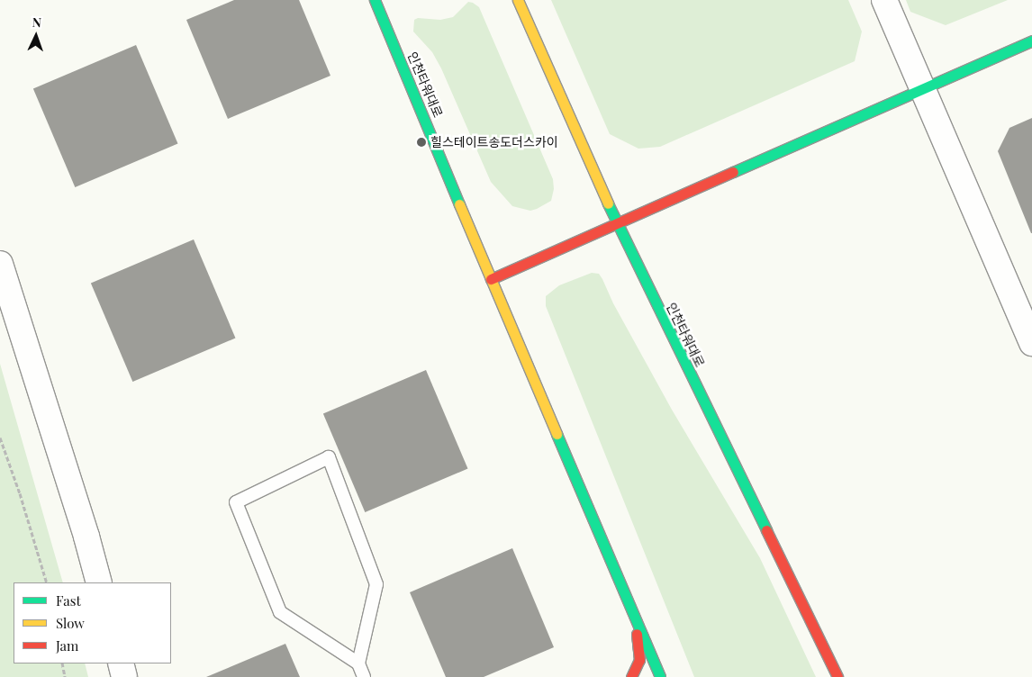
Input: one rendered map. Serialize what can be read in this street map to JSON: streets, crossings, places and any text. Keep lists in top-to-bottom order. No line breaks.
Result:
{"streets":{"main road":["인천타워대로"]},"places":["힐스테이트송도더스카이"],"legend":["Fast","Slow","Jam"],"north":"top"}
